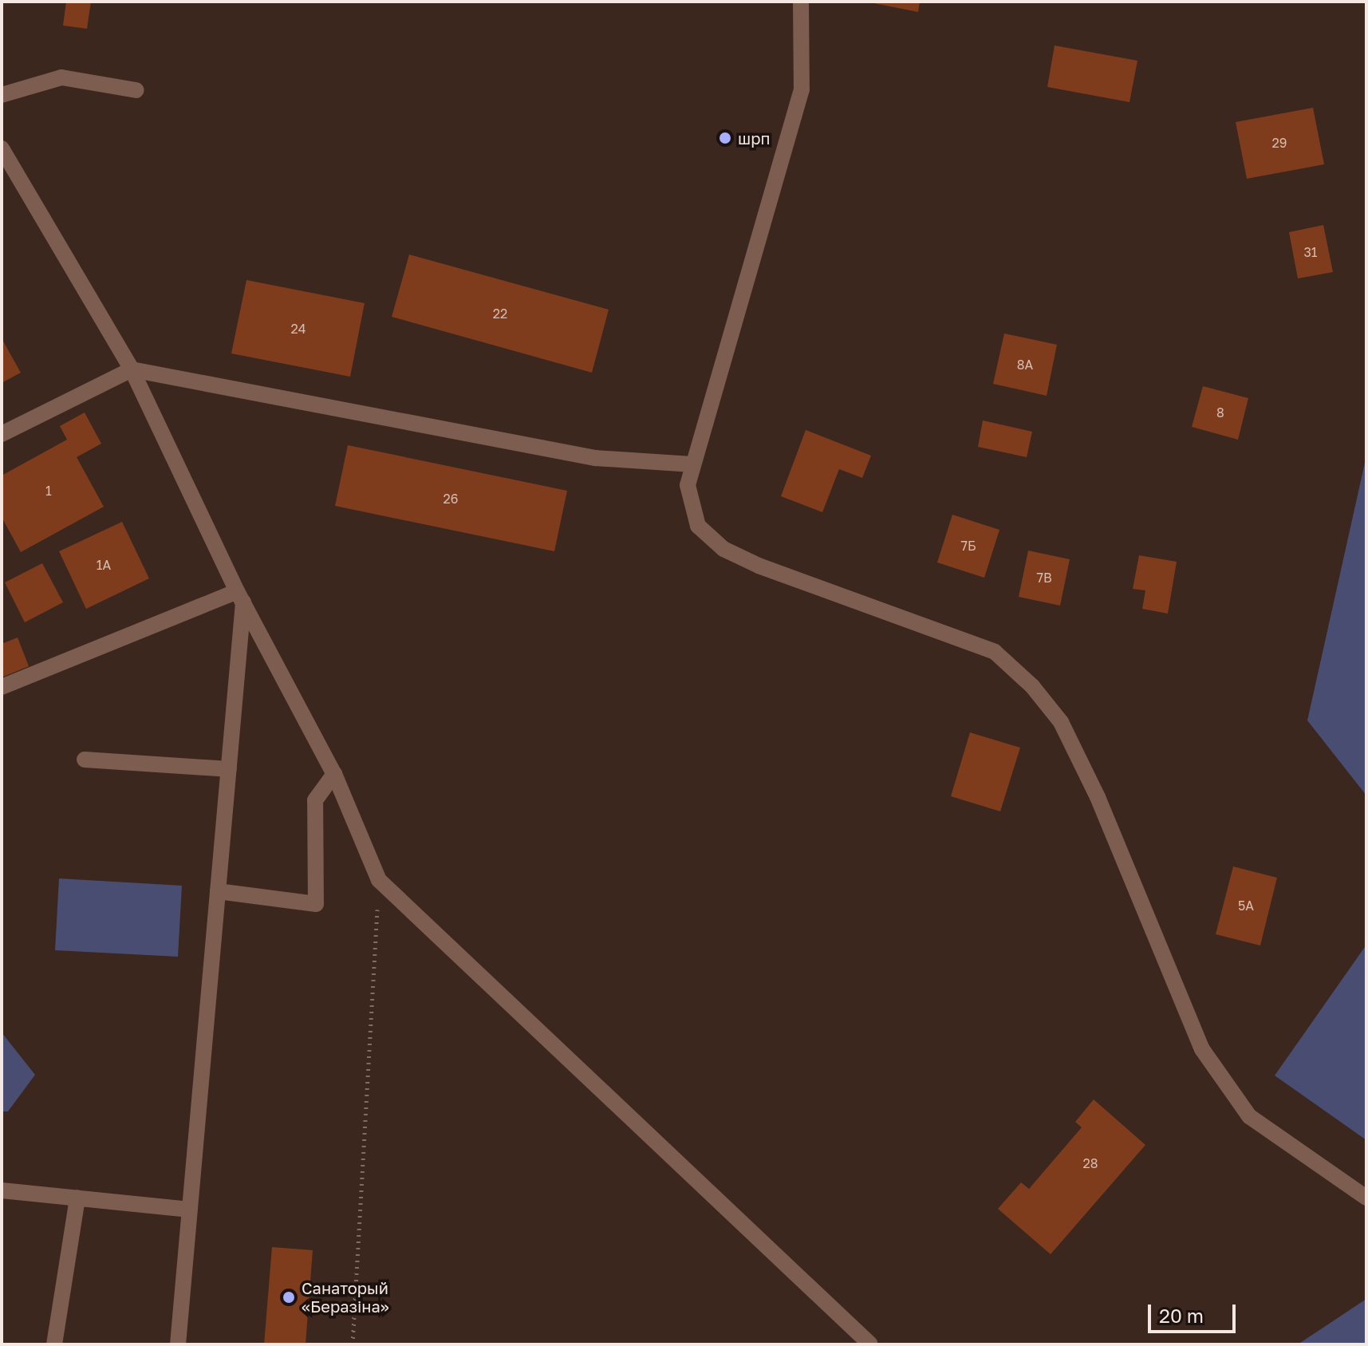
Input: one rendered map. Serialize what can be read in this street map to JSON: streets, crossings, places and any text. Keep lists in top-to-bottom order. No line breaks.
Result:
{"places":["шрп","Санаторый «Беразіна»"],"house_numbers":["29","31","22","24","8А","8","1","26","7Б","1А","7В","5А","28"],"scale_bar":"20 m"}
